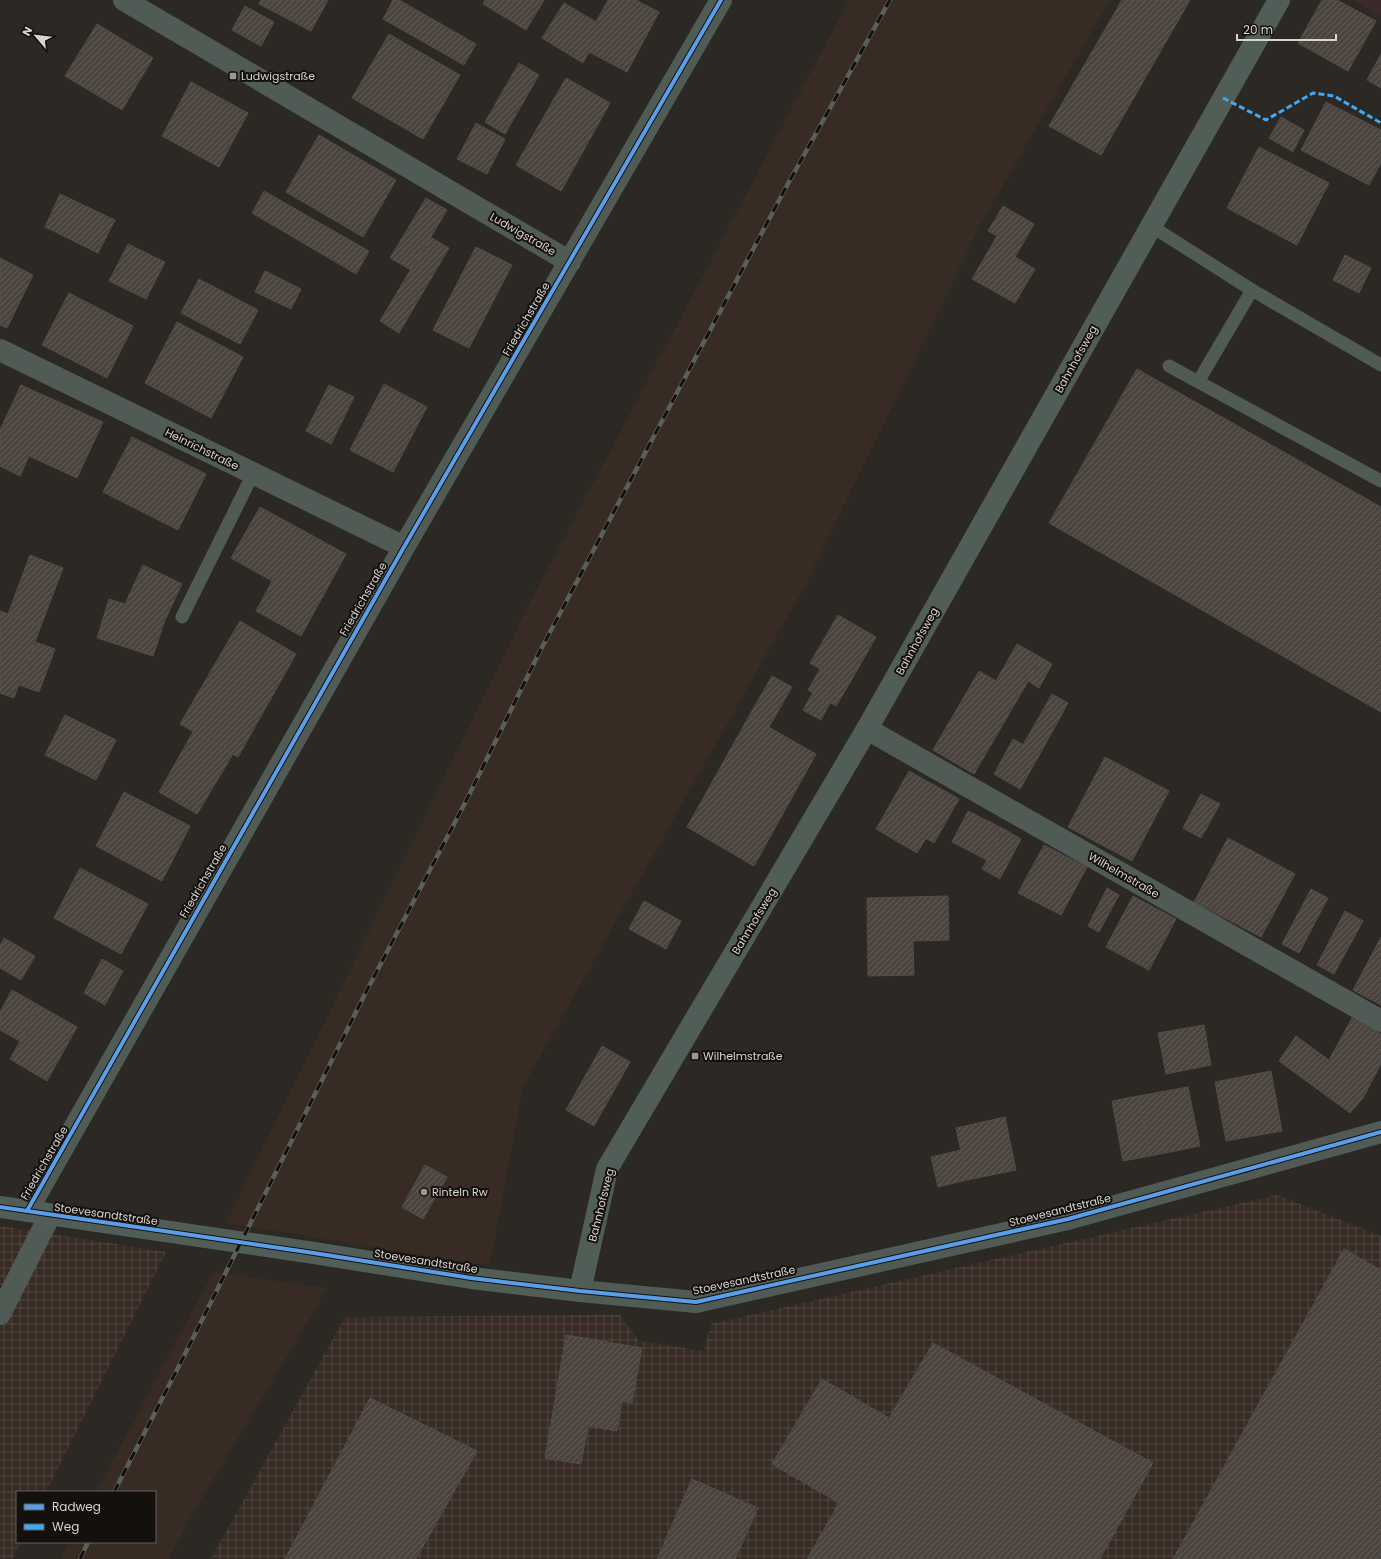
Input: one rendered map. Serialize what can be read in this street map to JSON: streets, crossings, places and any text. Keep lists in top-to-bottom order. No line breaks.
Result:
{"streets":{"street":["Ludwigstraße","Friedrichstraße","Bahnhofsweg","Heinrichstraße","Wilhelmstraße","Stoevesandtstraße"]},"crossings":[["Ludwigstraße","Friedrichstraße"],["Friedrichstraße","Heinrichstraße"],["Friedrichstraße","Stoevesandtstraße"],["Bahnhofsweg","Wilhelmstraße"],["Bahnhofsweg","Stoevesandtstraße"]],"places":{"transit":["Ludwigstraße","Wilhelmstraße"],"other":["Rinteln Rw"]},"legend":["Radweg","Weg"],"scale_bar":"20 m","north":"top left"}
